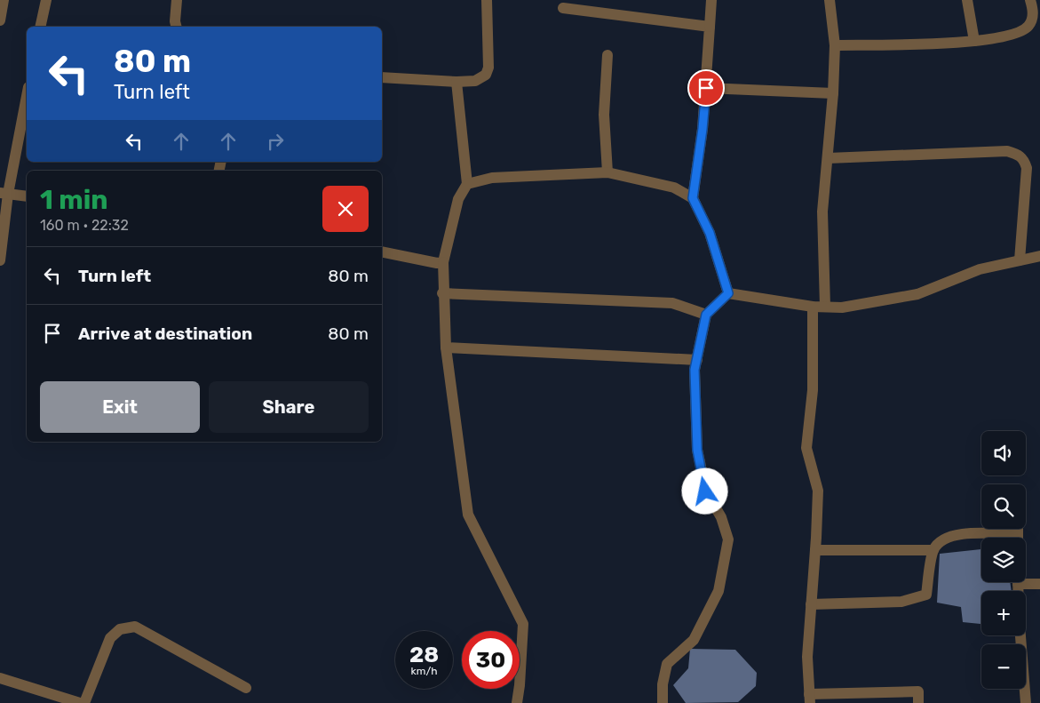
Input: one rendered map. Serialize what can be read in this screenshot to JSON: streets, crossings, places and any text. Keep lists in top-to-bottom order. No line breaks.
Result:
{"page":{"turn":["80 m","Turn left"],"heading":["1 min","160 m · 22:32"],"list":[{"name":"Turn left","value":"80 m"},{"name":"Arrive at destination","value":"80 m"}],"buttons":["Exit","Share"],"map_buttons":["+","−"],"speed":"28 km/h","limit":"30"}}
